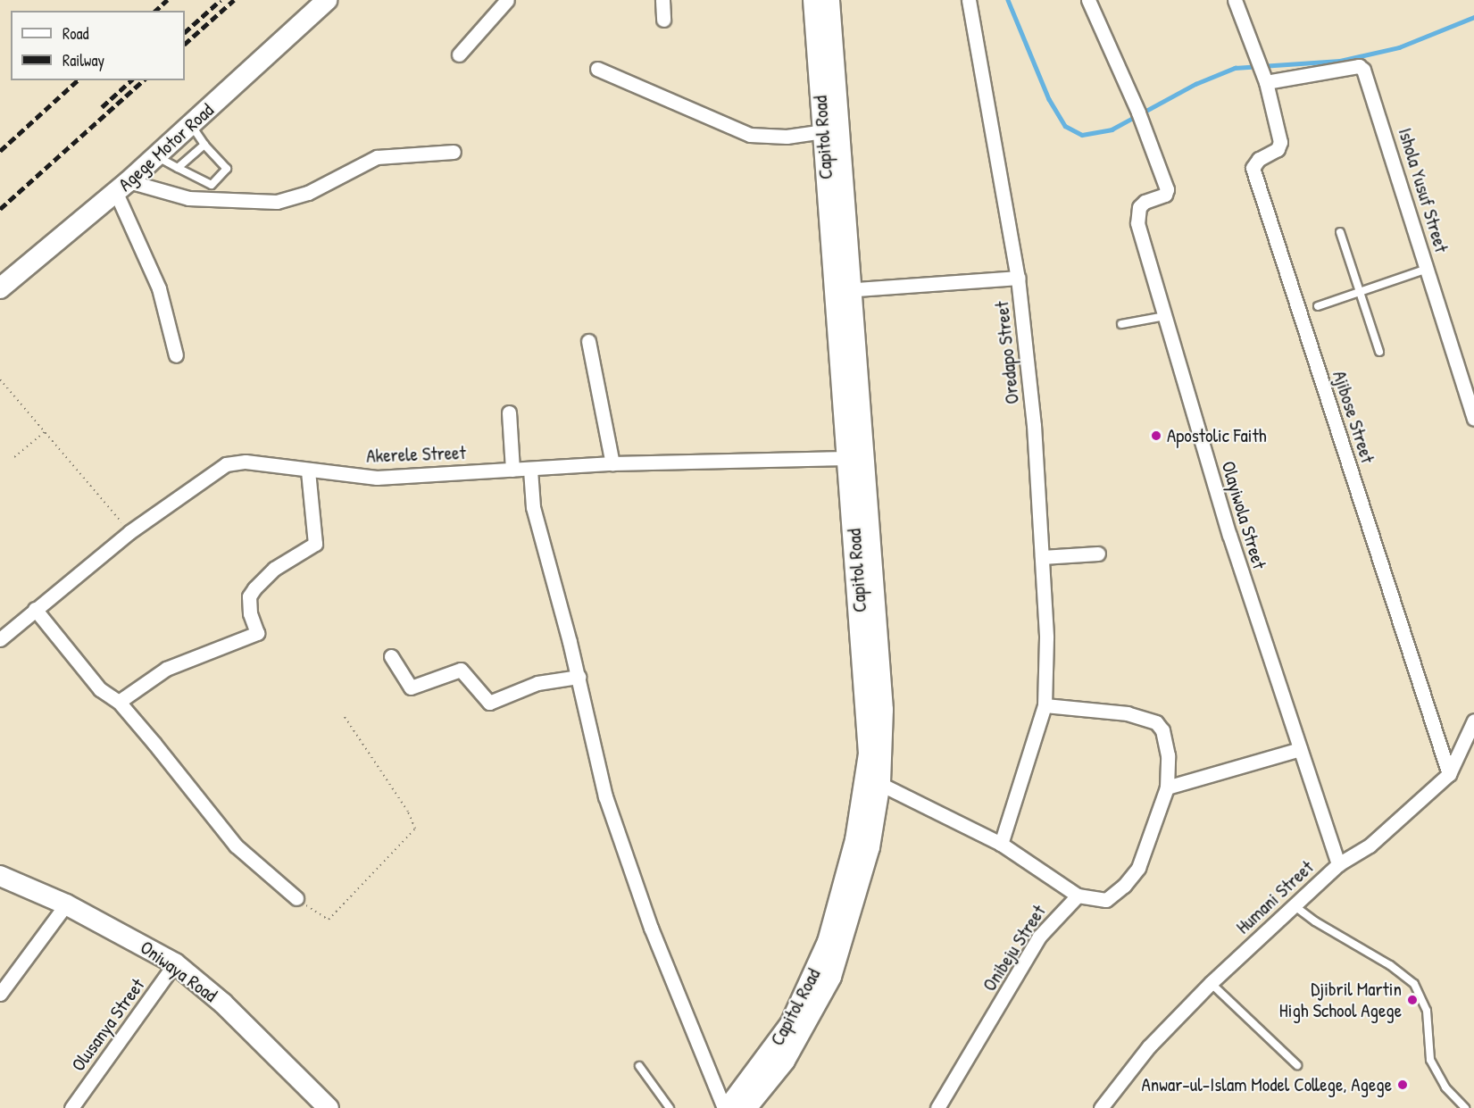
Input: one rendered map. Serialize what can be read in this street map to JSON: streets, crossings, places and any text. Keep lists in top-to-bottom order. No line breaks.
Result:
{"streets":{"main road":["Capitol Road","Agege Motor Road","Oniwaya Road"],"street":["Ishola Yusuf Street","Oredapo Street","Ajibose Street","Akerele Street","Olayiwola Street","Humani Street","Onibeju Street","Olusanya Street"]},"crossings":[["Capitol Road","Akerele Street"],["Ishola Yusuf Street","Ajibose Street"],["Oredapo Street","Onibeju Street"],["Ajibose Street","Humani Street"],["Olayiwola Street","Humani Street"],["Oniwaya Road","Olusanya Street"]],"places":["Apostolic Faith","Djibril Martin High School Agege","Anwar-ul-Islam Model College, Agege"],"legend":["Road","Railway"]}
